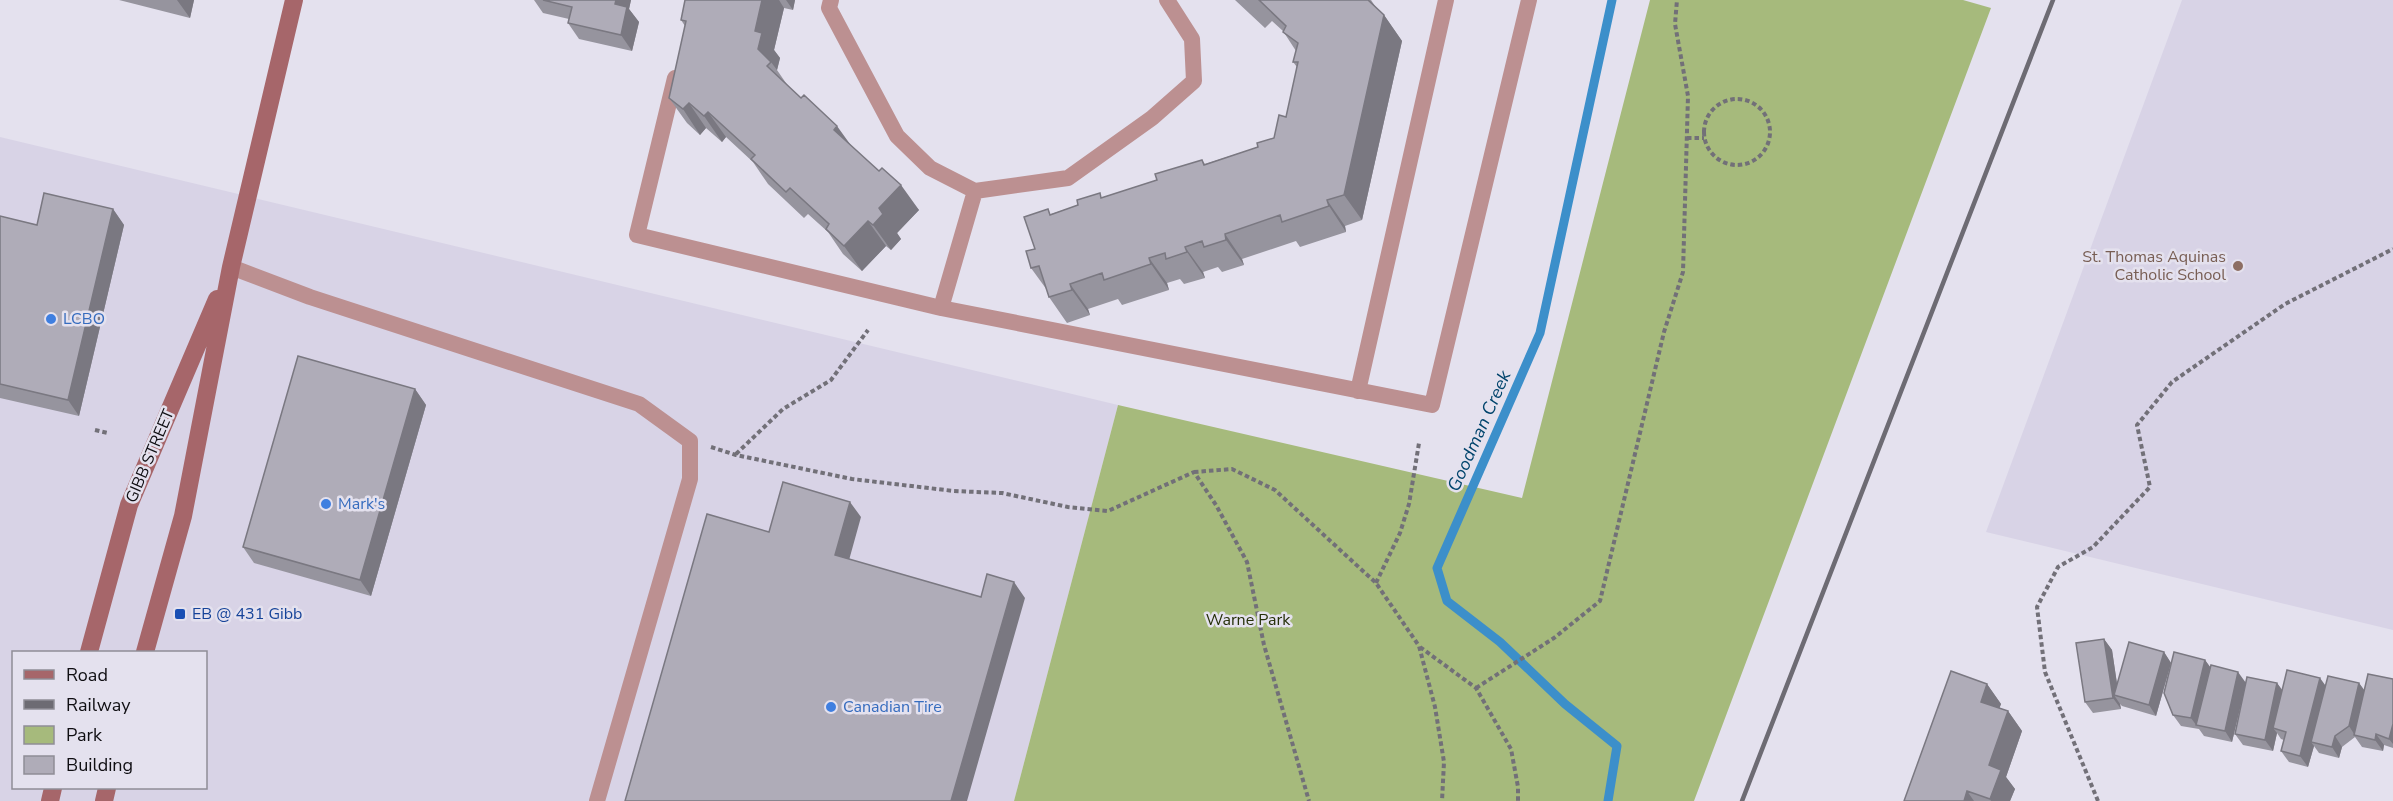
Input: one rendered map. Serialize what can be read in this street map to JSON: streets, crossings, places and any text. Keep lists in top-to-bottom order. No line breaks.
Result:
{"streets":{"main road":["GIBB STREET"]},"water":["Goodman Creek"],"parks":["Warne Park"],"places":{"other":["St. Thomas Aquinas Catholic School","LCBO","Mark's","Canadian Tire"],"transit":["EB @ 431 Gibb"]},"legend":["Road","Railway","Park","Building"]}
